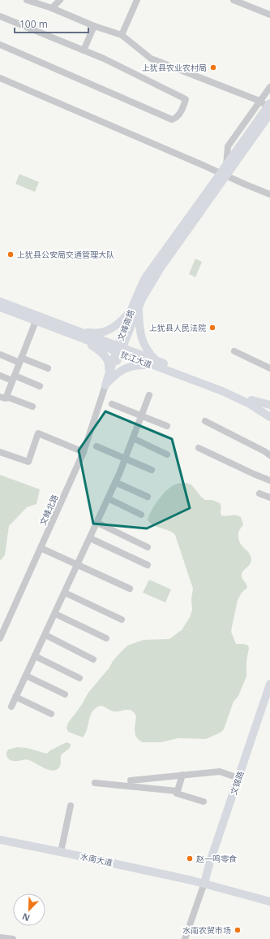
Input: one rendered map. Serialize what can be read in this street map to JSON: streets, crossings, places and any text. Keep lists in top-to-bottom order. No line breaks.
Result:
{"streets":{"main road":["文峰南路","犹江大道","文锦路","水南大道"],"street":["文峰北路"]},"crossings":[["文峰南路","犹江大道"],["文峰南路","文峰北路"],["文锦路","水南大道"]],"places":["上犹县农业农村局","上犹县公安局交通管理大队","上犹县人民法院","赵一鸣零食","水南农贸市场"],"scale_bar":"100 m","north":"bottom left"}
